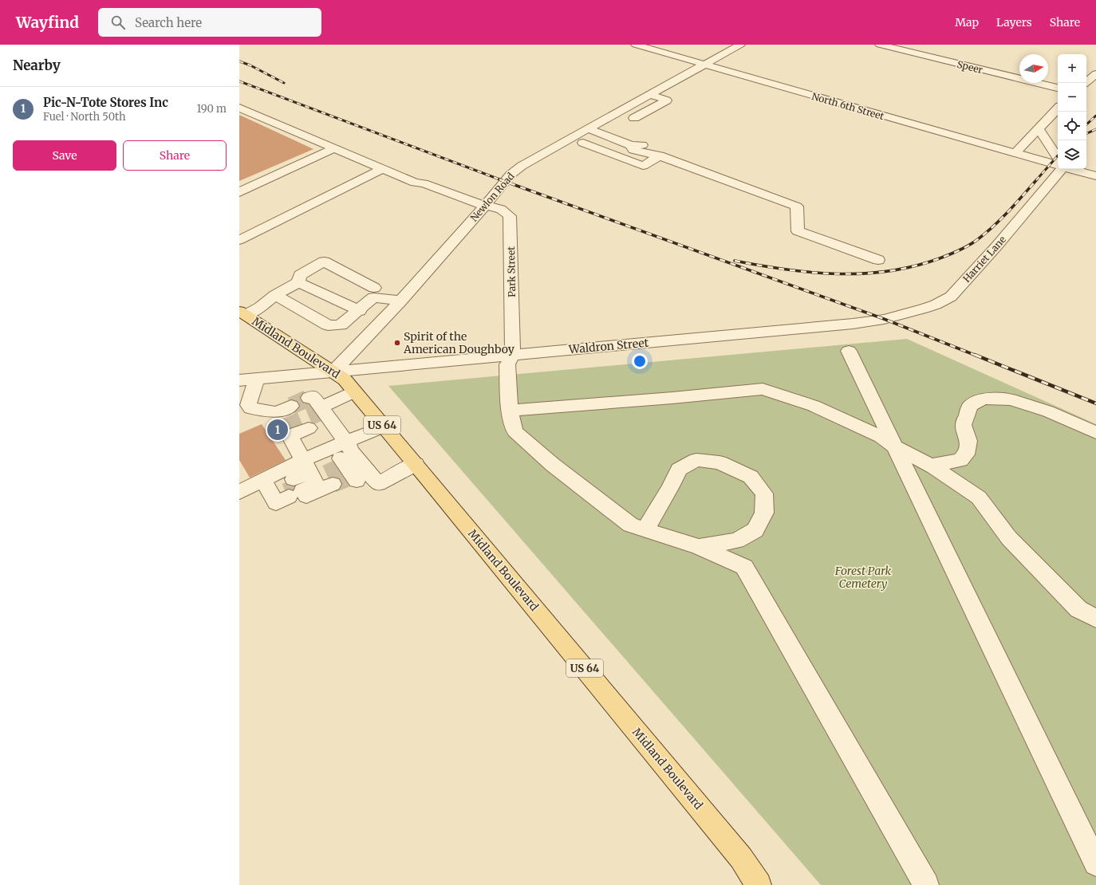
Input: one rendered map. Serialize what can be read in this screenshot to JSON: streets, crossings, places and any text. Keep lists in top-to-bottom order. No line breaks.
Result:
{"streets":{"main road":["Midland Boulevard","US 64"],"street":["Speer","North 6th Street","Newlon Road","Harriet Lane","Park Street","Waldron Street"]},"crossings":[["North 6th Street","Newlon Road"],["Newlon Road","Park Street"],["Newlon Road","Waldron Street"],["Newlon Road","Midland Boulevard"],["Harriet Lane","Waldron Street"],["Park Street","Waldron Street"],["Waldron Street","Midland Boulevard"]],"parks":["Forest Park Cemetery"],"places":["Spirit of the American Doughboy"],"north":"right","page":{"header":"Wayfind","search":"Search here","nav":["Map","Layers","Share"],"heading":"Nearby","map_buttons":["+","−"],"list":[{"mark":"1","name":"Pic-N-Tote Stores Inc","note":"Fuel · North 50th","value":"190 m"}],"buttons":["Save","Share"],"pins":"1"}}
